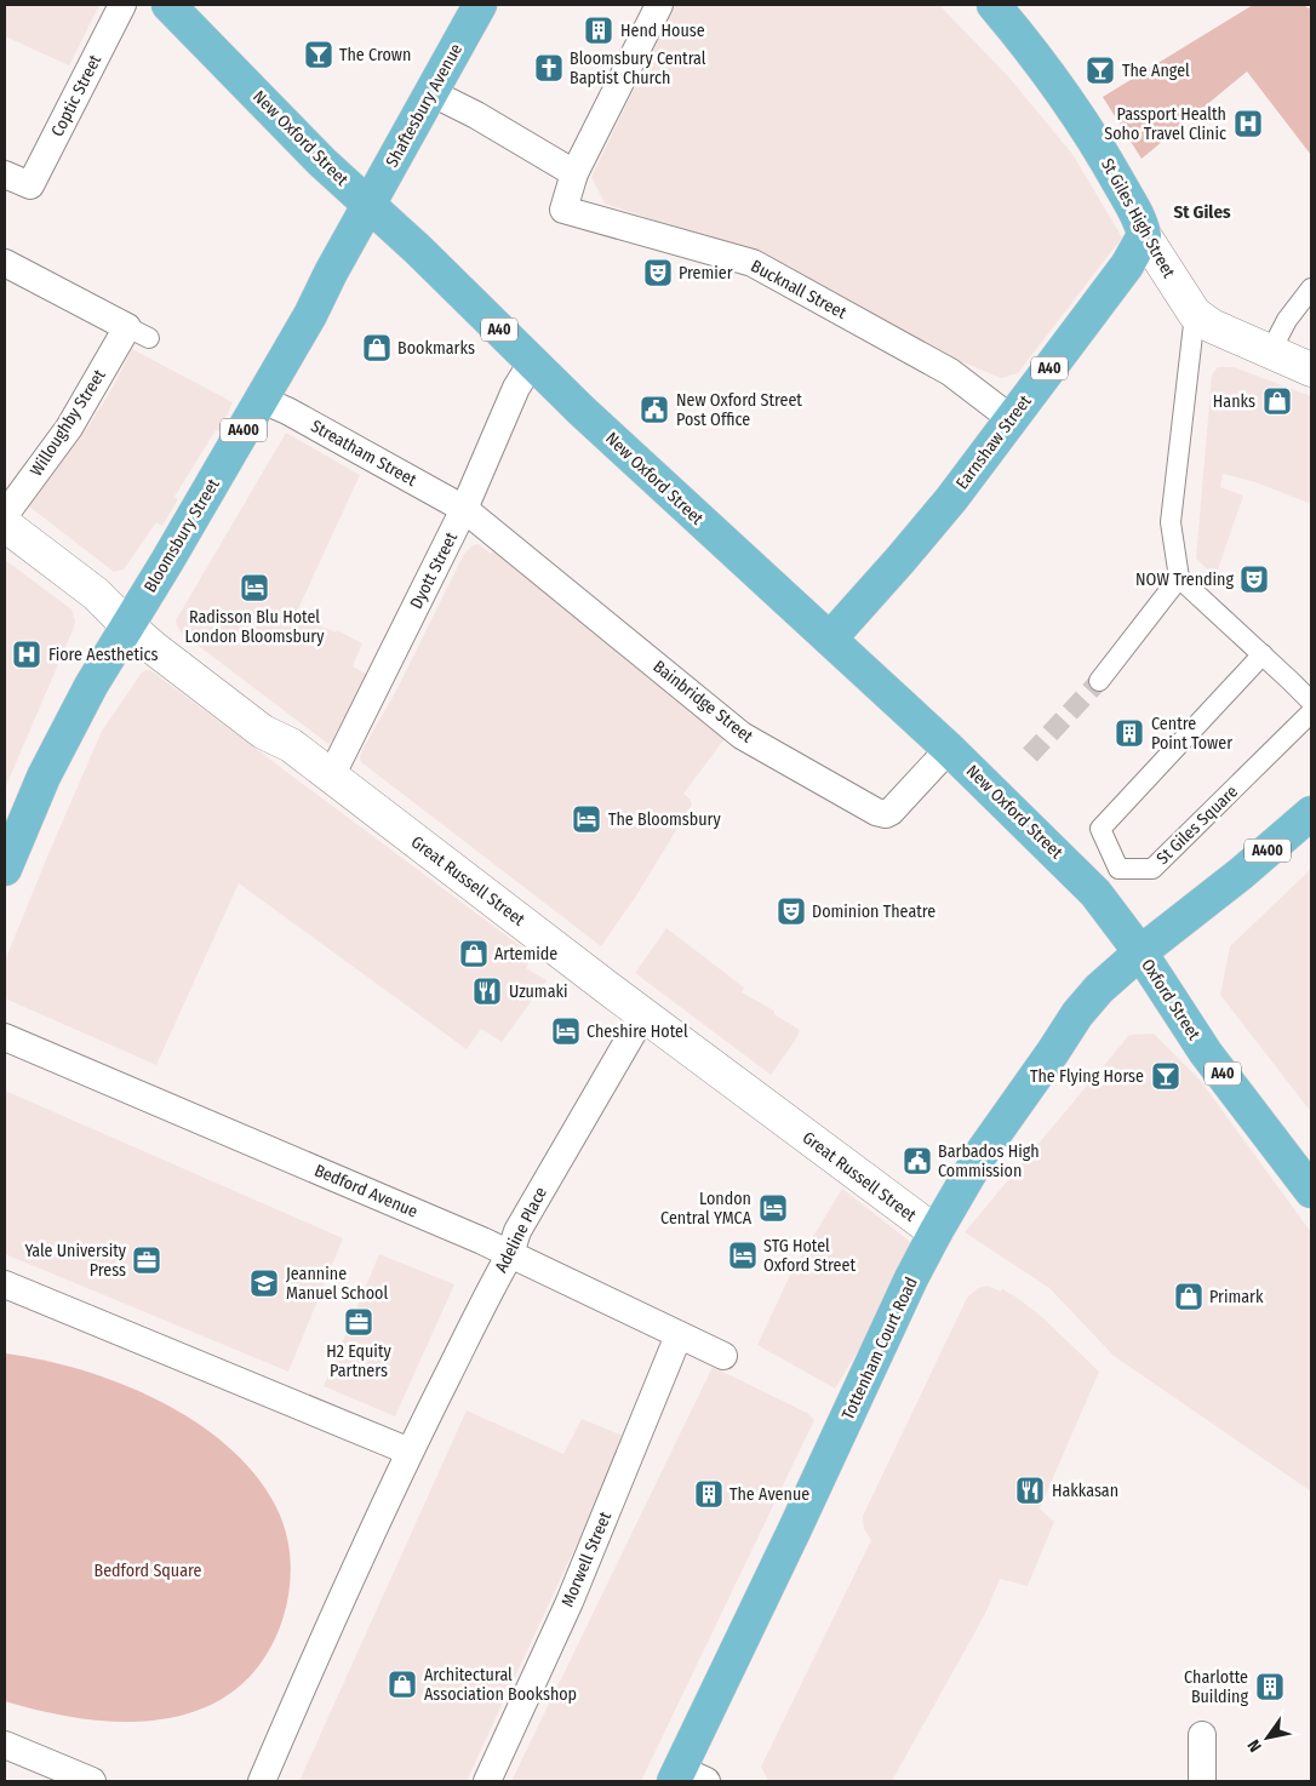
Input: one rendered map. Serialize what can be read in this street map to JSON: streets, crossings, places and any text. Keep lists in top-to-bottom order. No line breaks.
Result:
{"streets":{"main road":["Shaftesbury Avenue","New Oxford Street","St Giles High Street","A40","A400","Earnshaw Street","Bloomsbury Street","Oxford Street","Tottenham Court Road"],"street":["Coptic Street","Bucknall Street","Willoughby Street","Streatham Street","Dyott Street","Bainbridge Street","St Giles Square","Great Russell Street","Bedford Avenue","Adeline Place","Morwell Street"]},"crossings":[["Shaftesbury Avenue","New Oxford Street"],["Shaftesbury Avenue","Bloomsbury Street"],["New Oxford Street","A400"],["New Oxford Street","Earnshaw Street"],["New Oxford Street","Bloomsbury Street"],["New Oxford Street","Dyott Street"],["New Oxford Street","Bainbridge Street"],["New Oxford Street","Oxford Street"],["New Oxford Street","Tottenham Court Road"],["St Giles High Street","Earnshaw Street"],["Bucknall Street","Earnshaw Street"],["A400","Oxford Street"],["A400","Tottenham Court Road"],["Streatham Street","Bloomsbury Street"],["Streatham Street","Dyott Street"],["Streatham Street","Bainbridge Street"],["Bloomsbury Street","Great Russell Street"],["Dyott Street","Bainbridge Street"],["Dyott Street","Great Russell Street"],["Great Russell Street","Adeline Place"],["Great Russell Street","Tottenham Court Road"],["Oxford Street","Tottenham Court Road"],["Bedford Avenue","Adeline Place"],["Bedford Avenue","Morwell Street"]],"districts":["St Giles"],"parks":["Bedford Square"],"places":{"building":["Hend House","Centre Point Tower","The Avenue","Charlotte Building"],"bar":["The Crown","The Angel","The Flying Horse"],"church":["Bloomsbury Central Baptist Church"],"hospital":["Passport Health Soho Travel Clinic","Fiore Aesthetics"],"theatre":["Premier","NOW Trending","Dominion Theatre"],"shop":["Bookmarks","Hanks","Artemide","Primark","Architectural Association Bookshop"],"public building":["New Oxford Street Post Office","Barbados High Commission"],"hotel":["Radisson Blu Hotel London Bloomsbury","The Bloomsbury","Cheshire Hotel","London Central YMCA","STG Hotel Oxford Street"],"restaurant":["Uzumaki","Hakkasan"],"office":["Yale University Press","H2 Equity Partners"],"school or university":["Jeannine Manuel School"]},"north":"bottom left"}
